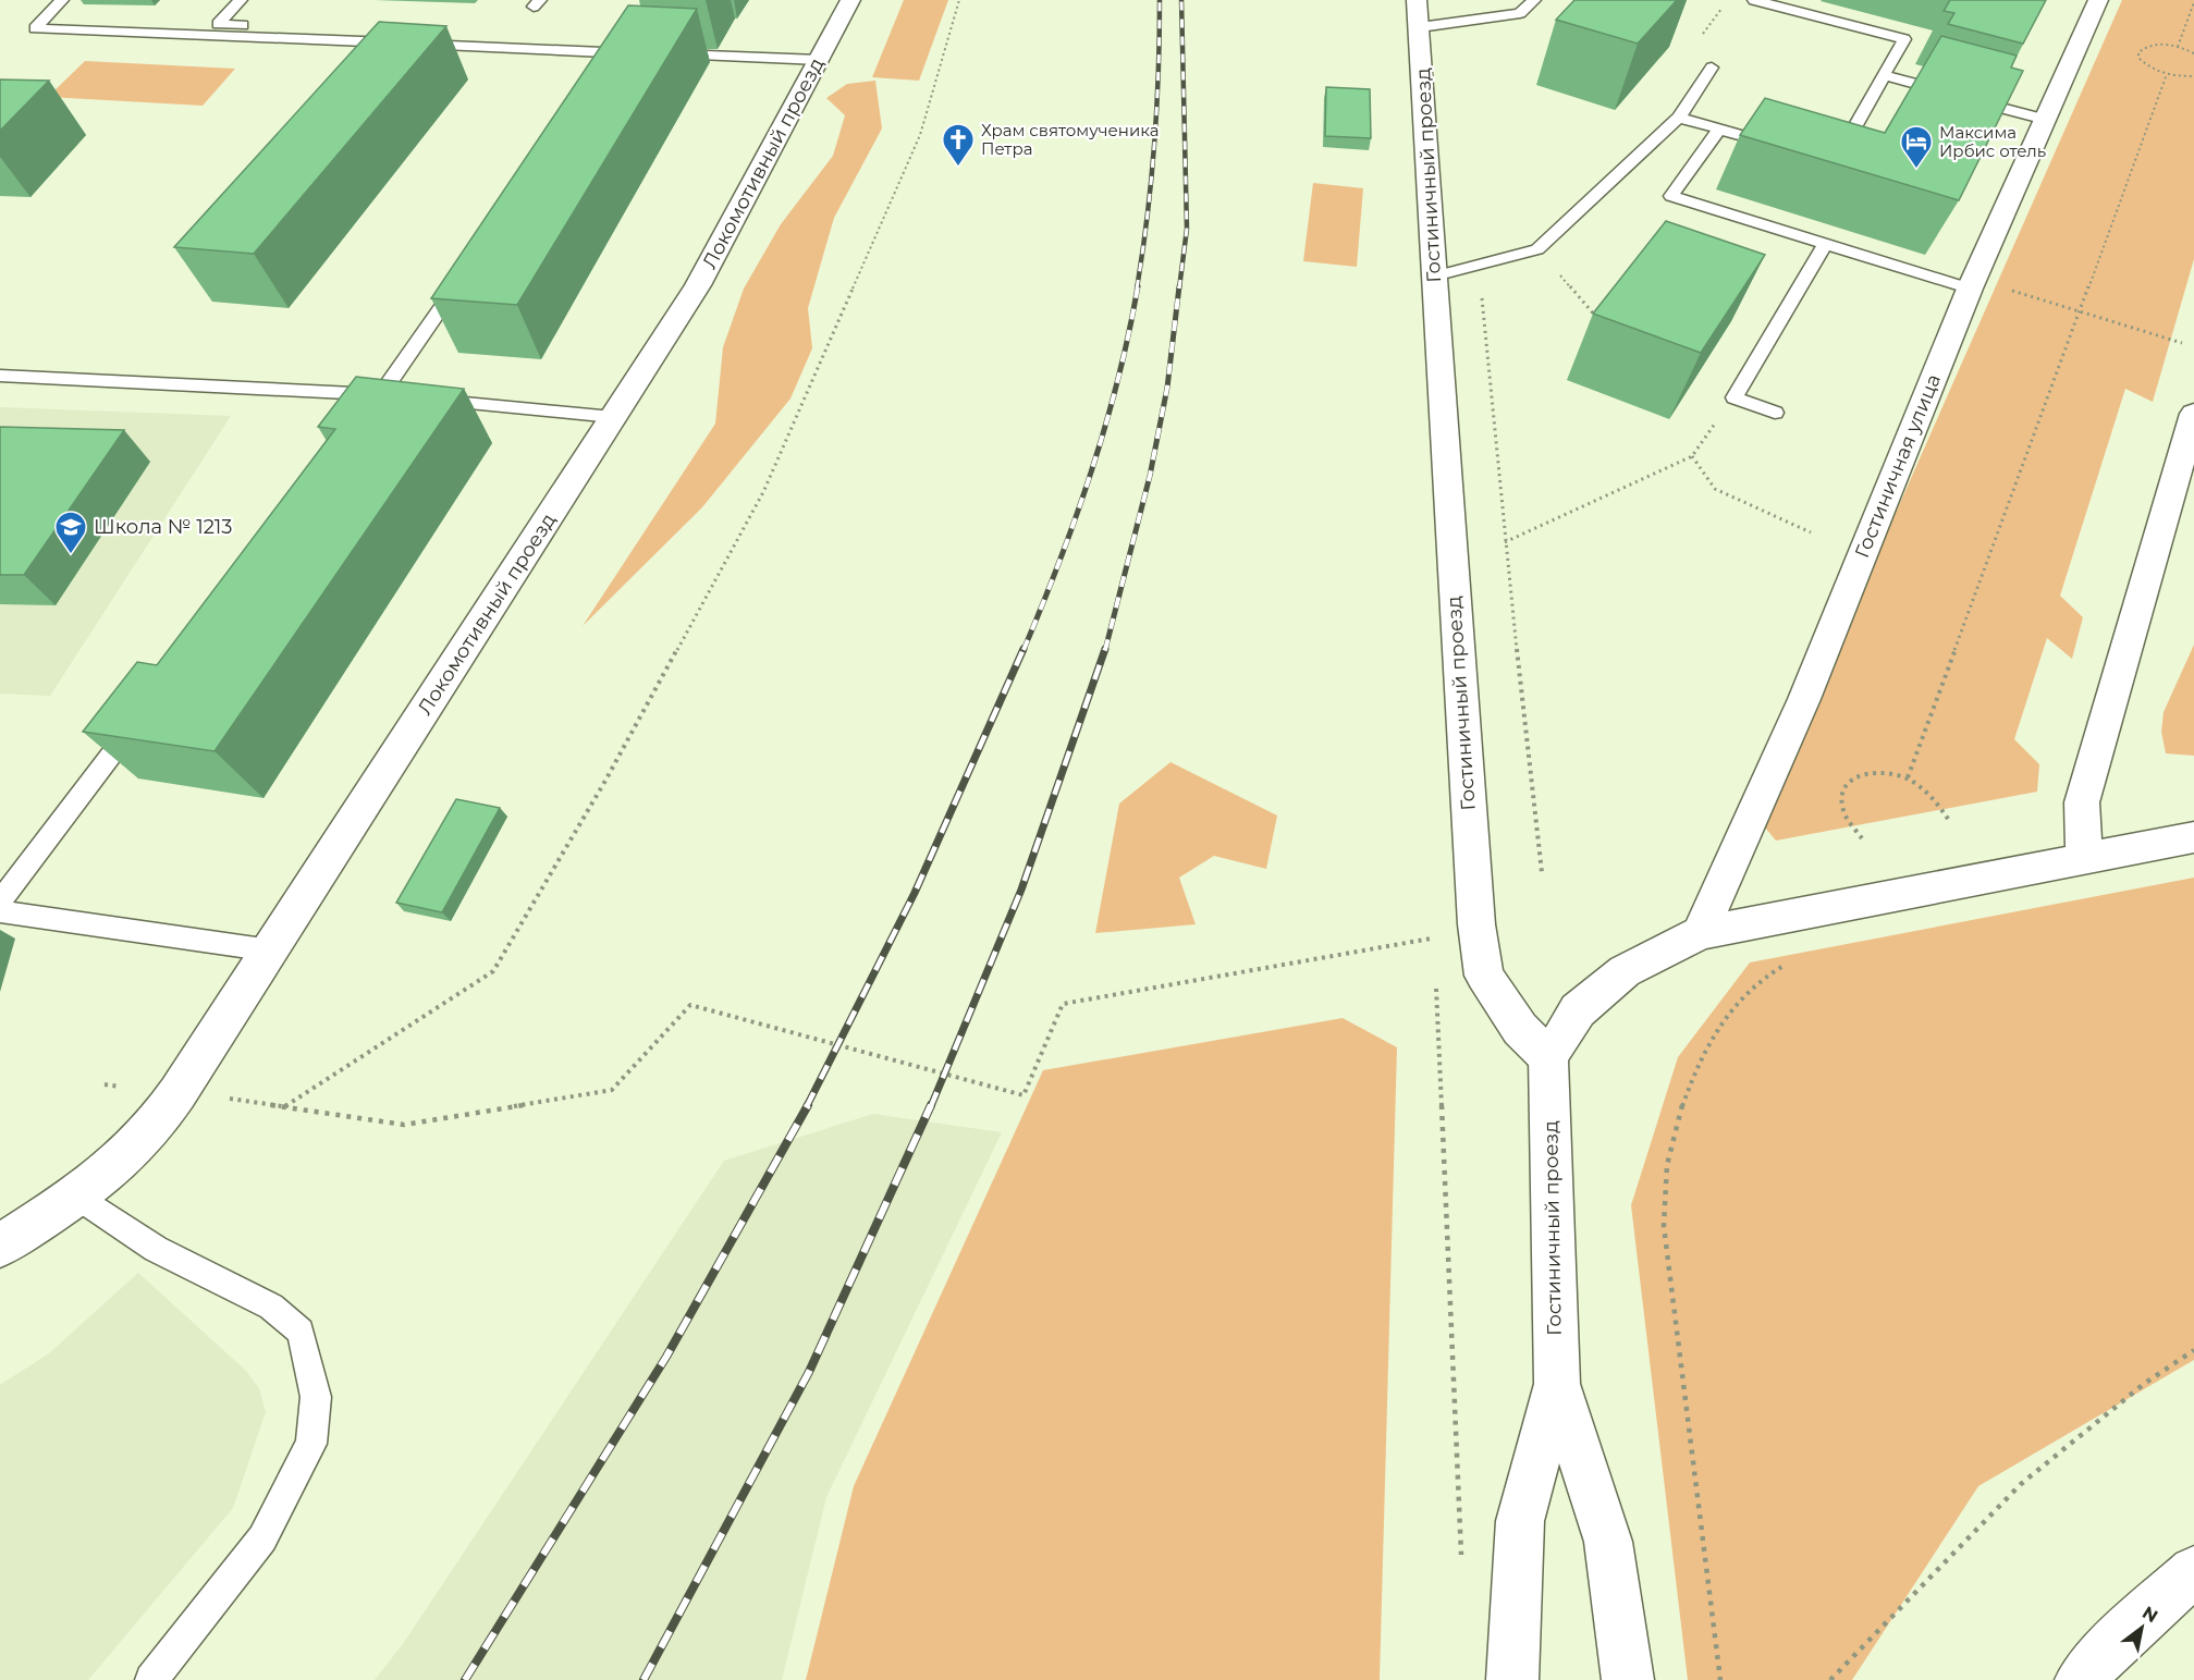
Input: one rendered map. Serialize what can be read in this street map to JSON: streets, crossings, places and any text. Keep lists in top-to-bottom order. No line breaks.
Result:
{"streets":{"street":["Локомотивный проезд","Гостиничный проезд","Гостиничная улица"]},"places":{"church":["Храм святомученика Петра"],"hotel":["Максима Ирбис отель"],"school or university":["Школа № 1213"]},"north":"top right"}
